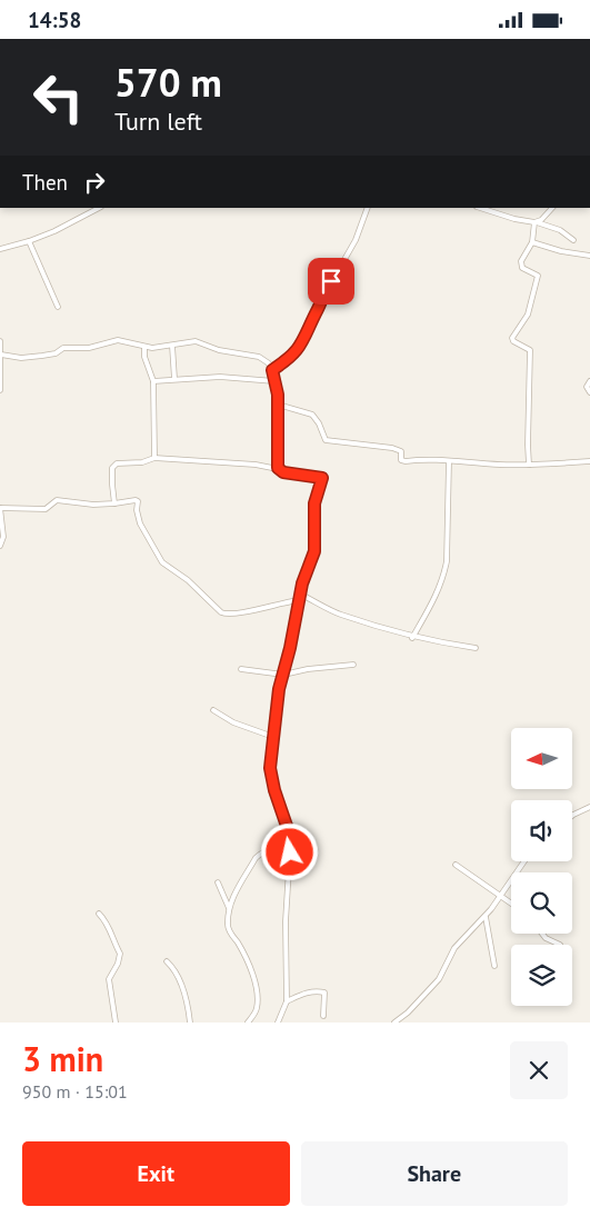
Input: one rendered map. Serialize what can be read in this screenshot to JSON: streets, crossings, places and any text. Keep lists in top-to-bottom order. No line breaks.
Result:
{"north":"left","page":{"status":"14:58","turn":["570 m","Turn left"],"then":"Then","heading":["3 min","950 m · 15:01"],"buttons":["Exit","Share"]}}
